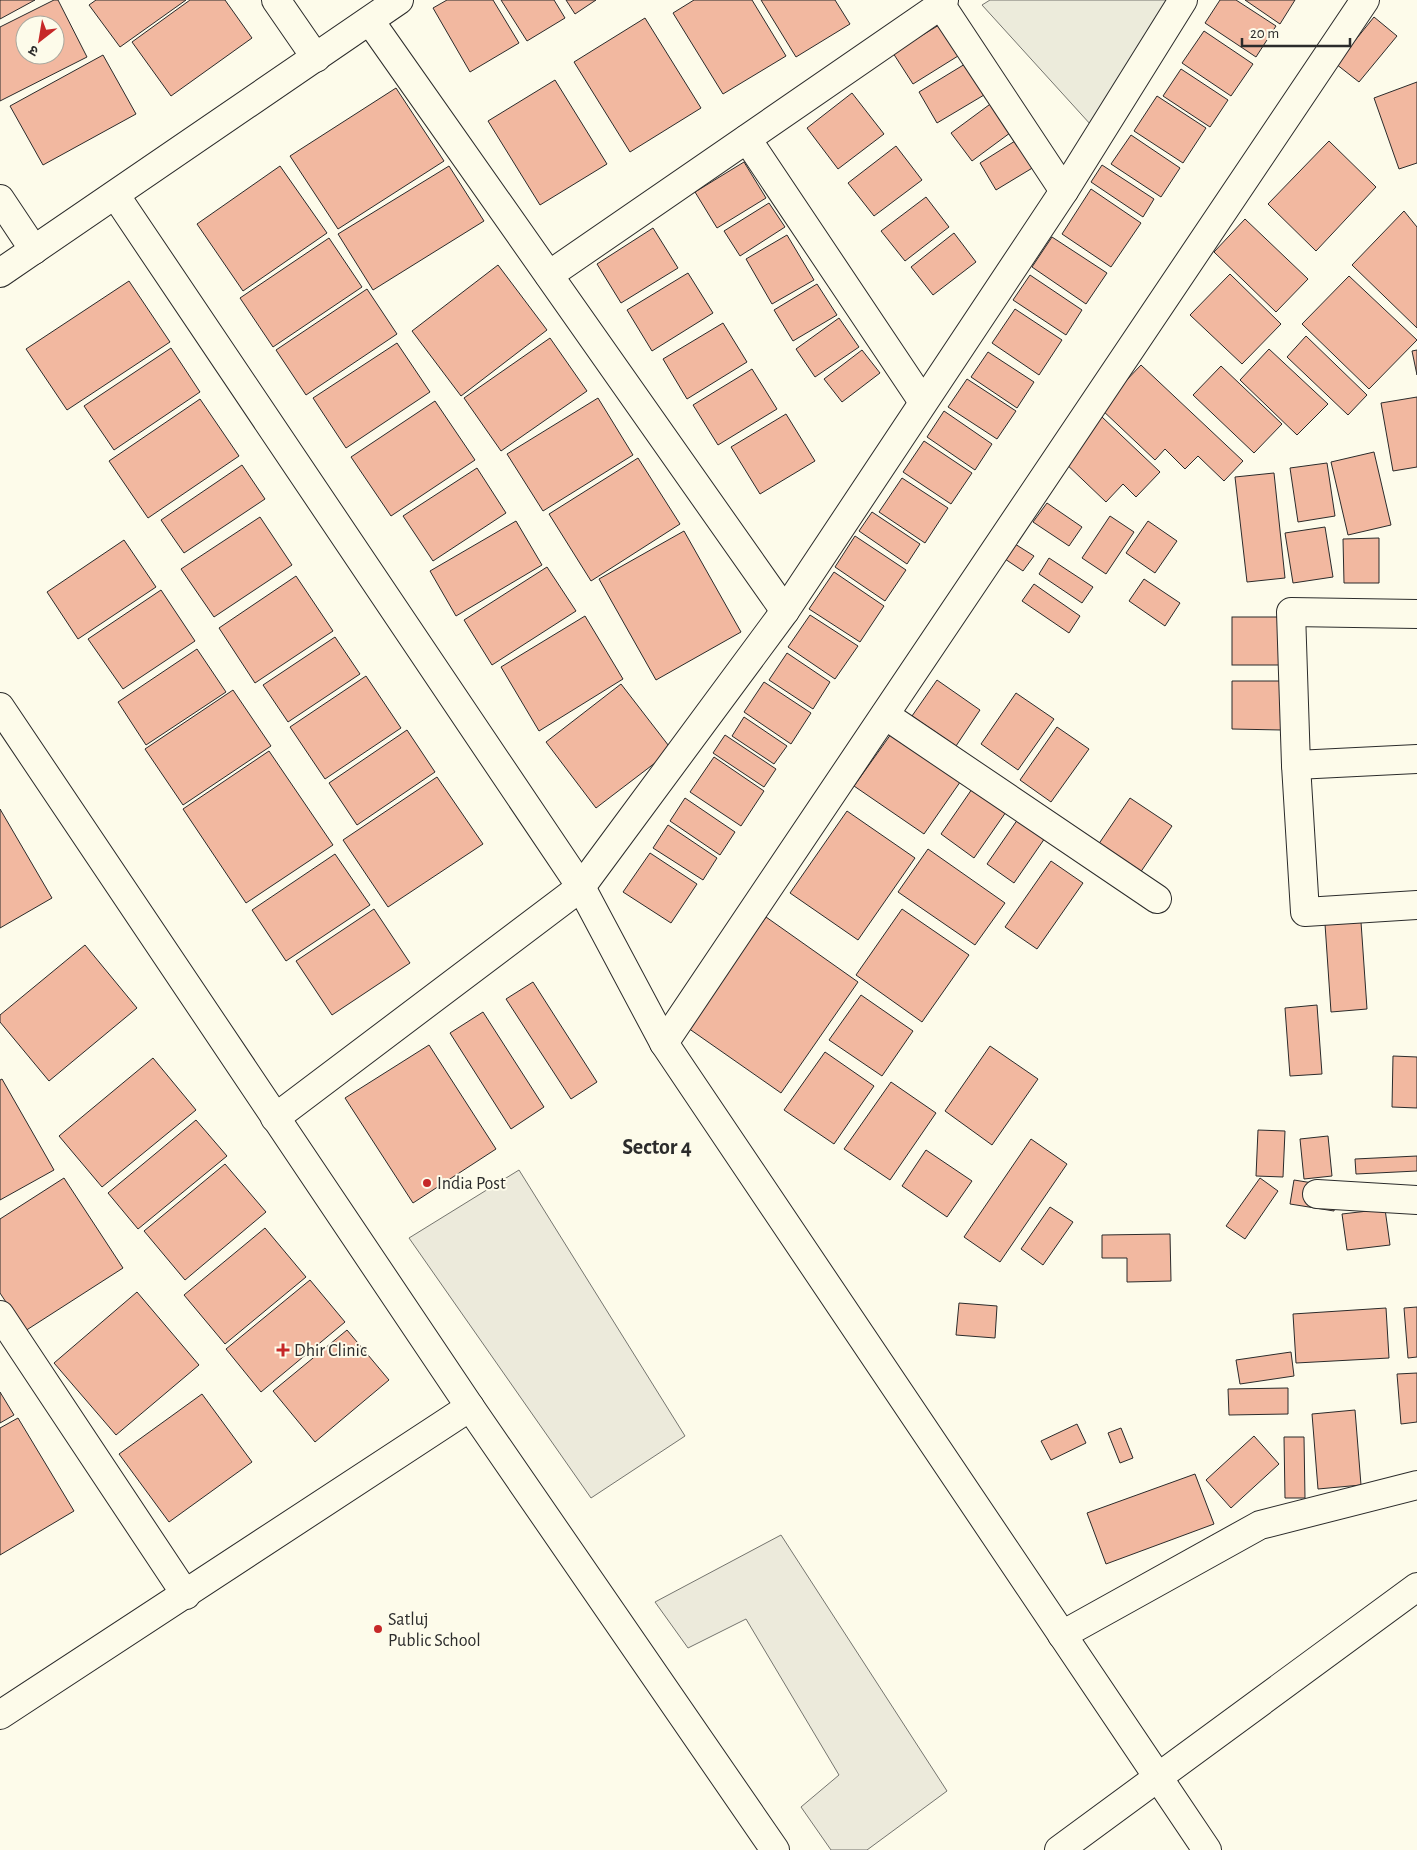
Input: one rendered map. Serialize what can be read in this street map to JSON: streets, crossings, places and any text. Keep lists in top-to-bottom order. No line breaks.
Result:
{"districts":["Sector 4"],"places":{"other":["India Post","Satluj Public School"],"health":["Dhir Clinic"]},"scale_bar":"20 m","north":"bottom left"}
